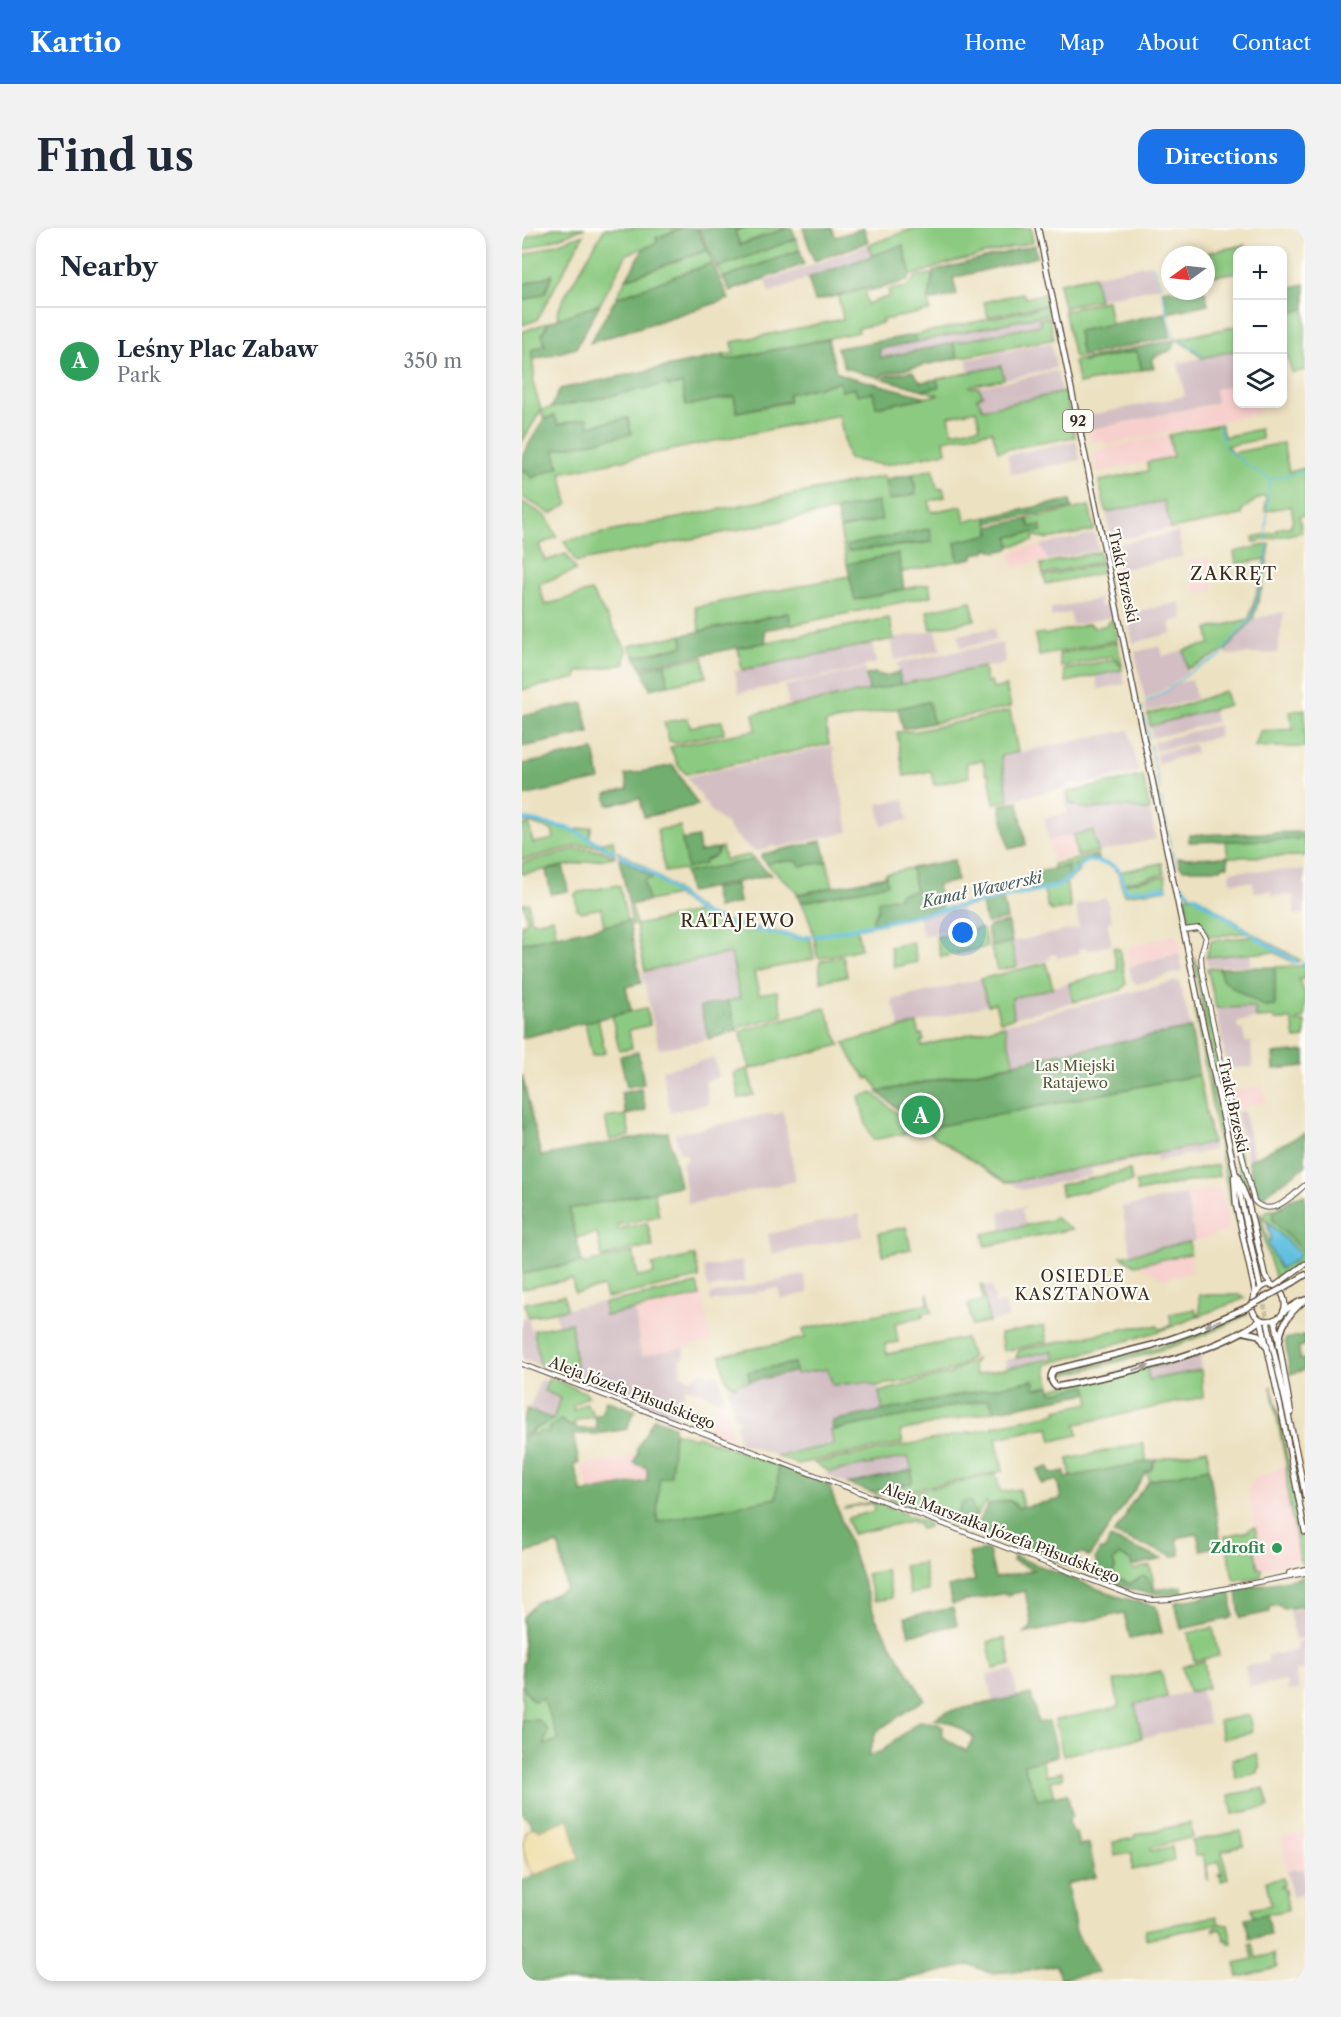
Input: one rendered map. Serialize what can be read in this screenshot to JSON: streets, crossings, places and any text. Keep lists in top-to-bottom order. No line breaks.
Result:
{"streets":{"main road":["92","Trakt Brzeski","Aleja Józefa Piłsudskiego","Aleja Marszałka Józefa Piłsudskiego"]},"crossings":[["Aleja Józefa Piłsudskiego","Aleja Marszałka Józefa Piłsudskiego"]],"districts":["ZAKRĘT","RATAJEWO","OSIEDLE KASZTANOWA"],"water":["Kanał Wawerski"],"parks":["Las Miejski Ratajewo"],"places":["Zdrofit"],"north":"left","page":{"header":"Kartio","nav":["Home","Map","About","Contact"],"buttons":"Directions","title":"Find us","heading":"Nearby","map_buttons":["+","−"],"list":[{"mark":"A","name":"Leśny Plac Zabaw","note":"Park","value":"350 m"}],"pins":"A"}}
